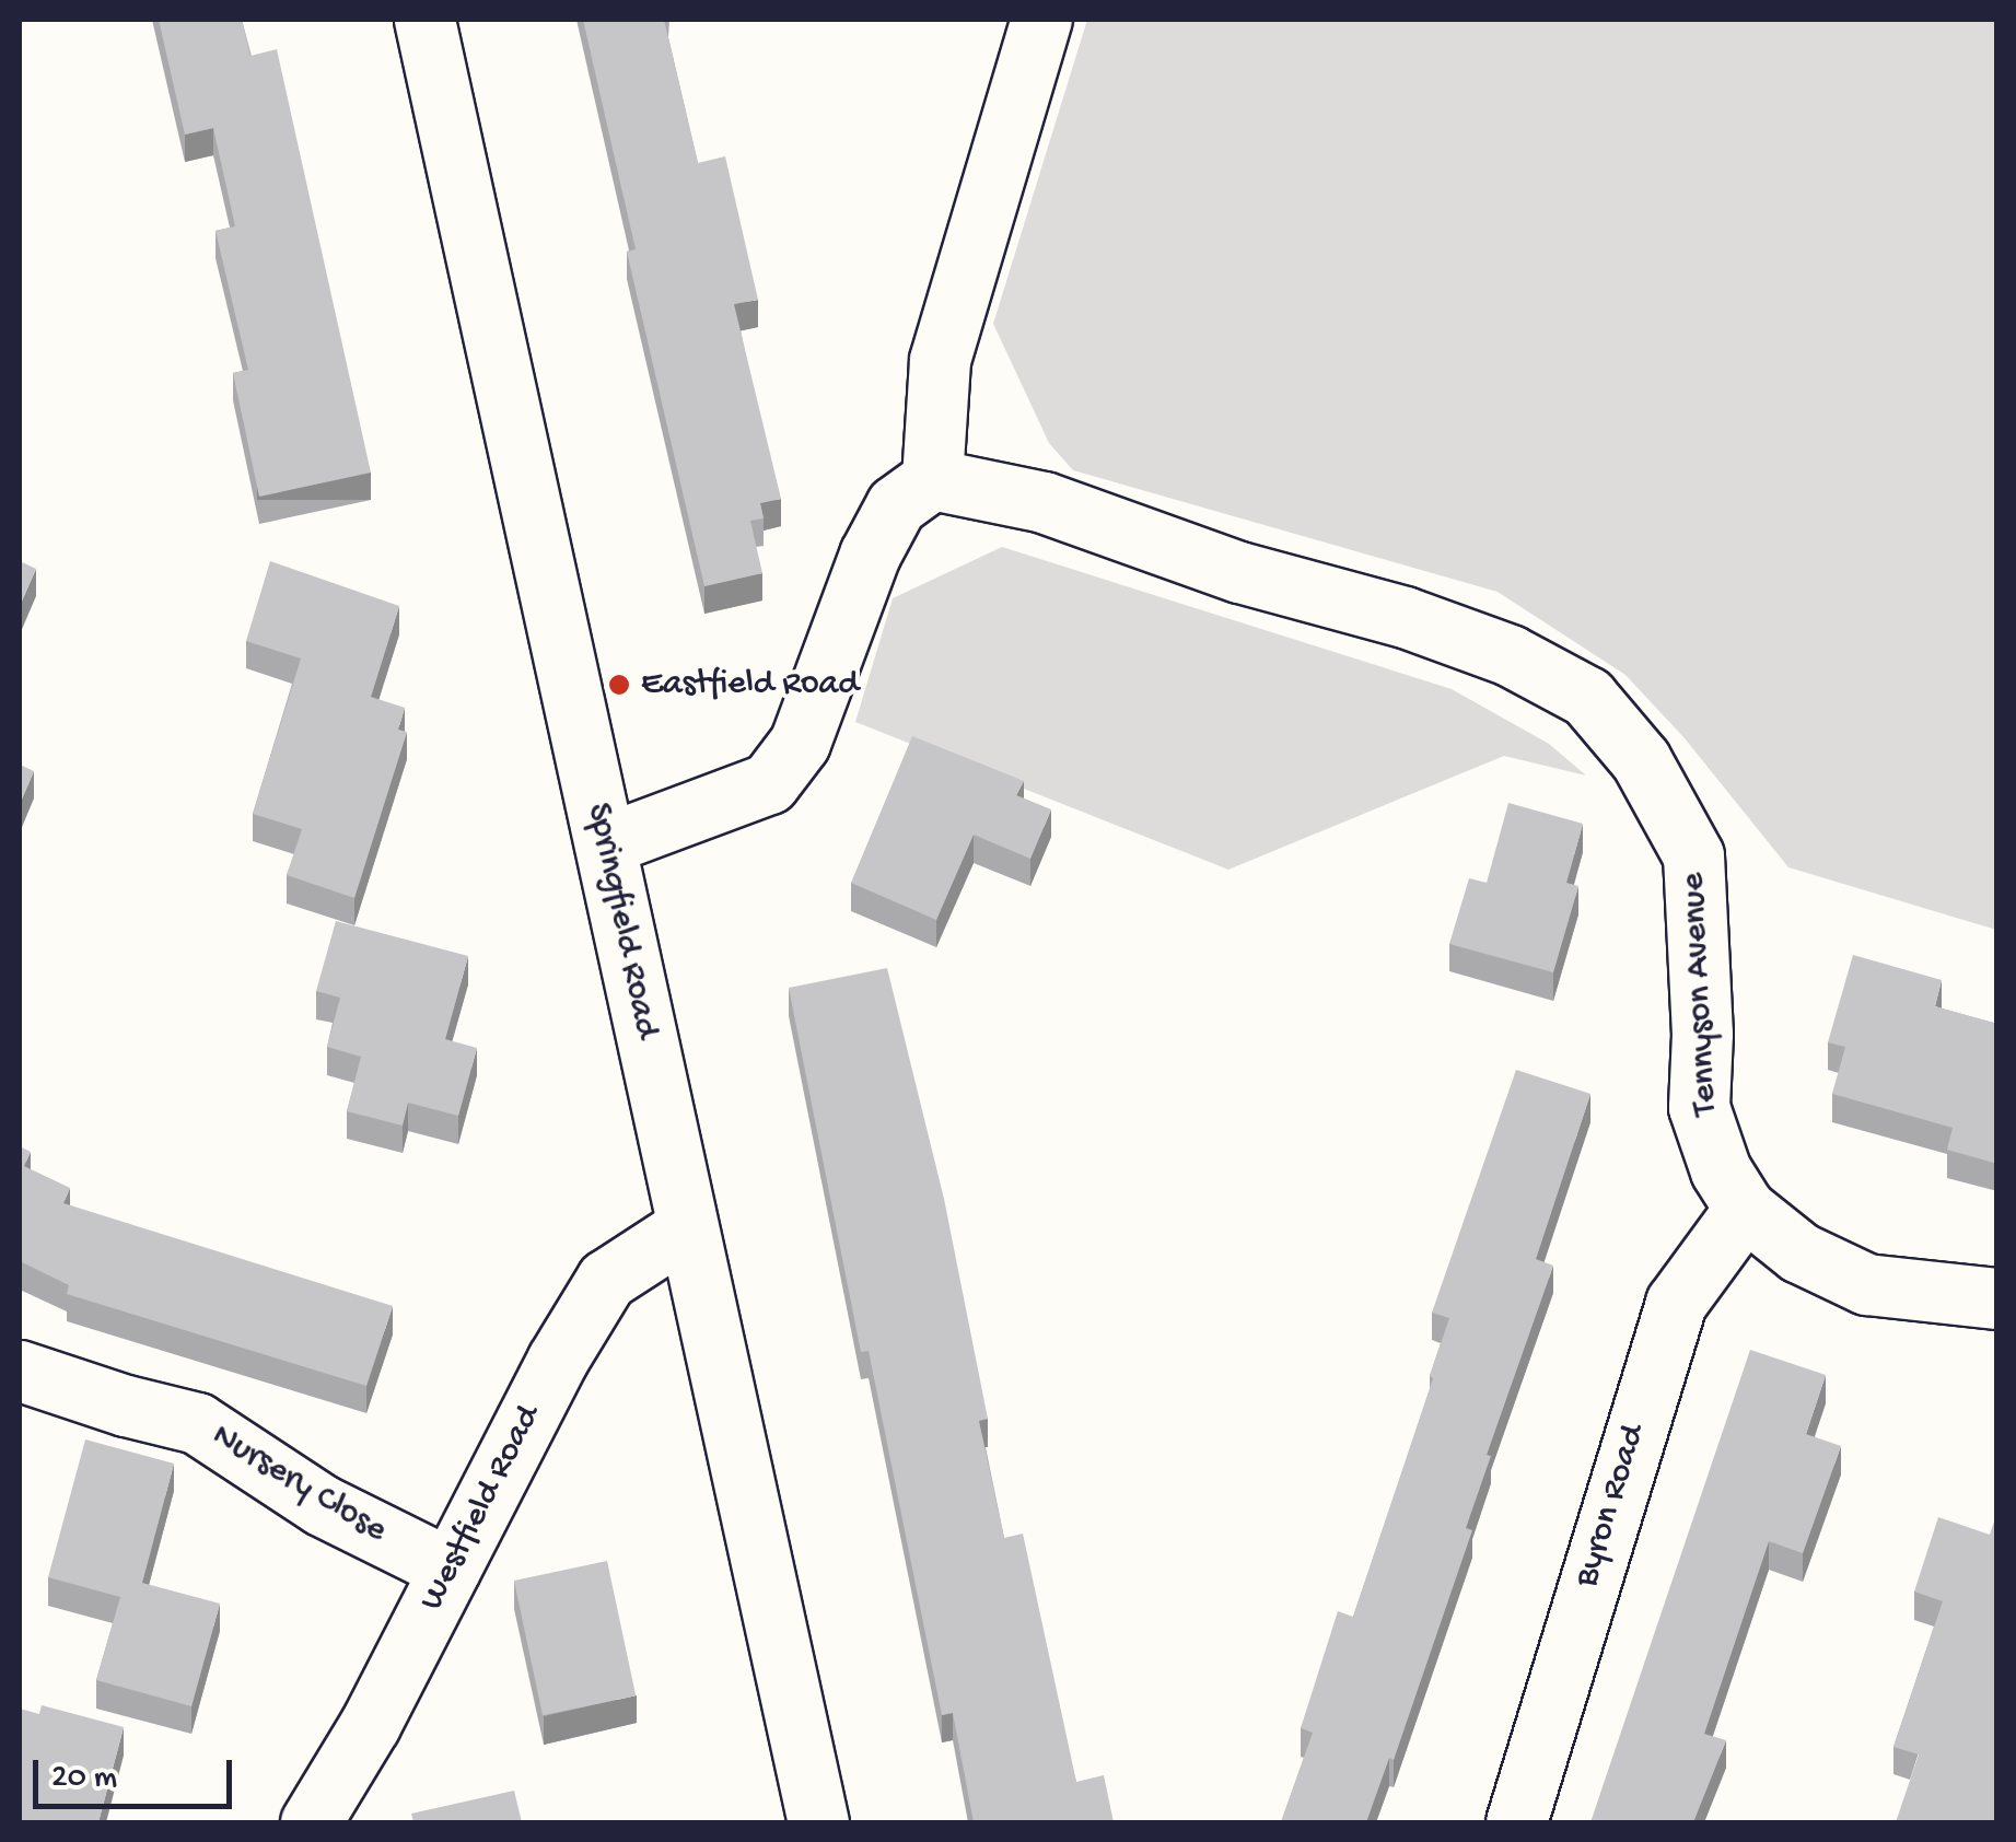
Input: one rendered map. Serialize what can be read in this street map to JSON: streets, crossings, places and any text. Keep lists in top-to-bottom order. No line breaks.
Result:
{"streets":{"street":["Springfield Road","Tennyson Avenue","Nursery Close","Byron Road","Westfield Road"]},"crossings":[["Springfield Road","Westfield Road"],["Tennyson Avenue","Byron Road"],["Nursery Close","Westfield Road"]],"places":["Eastfield Road"],"scale_bar":"20 m"}
